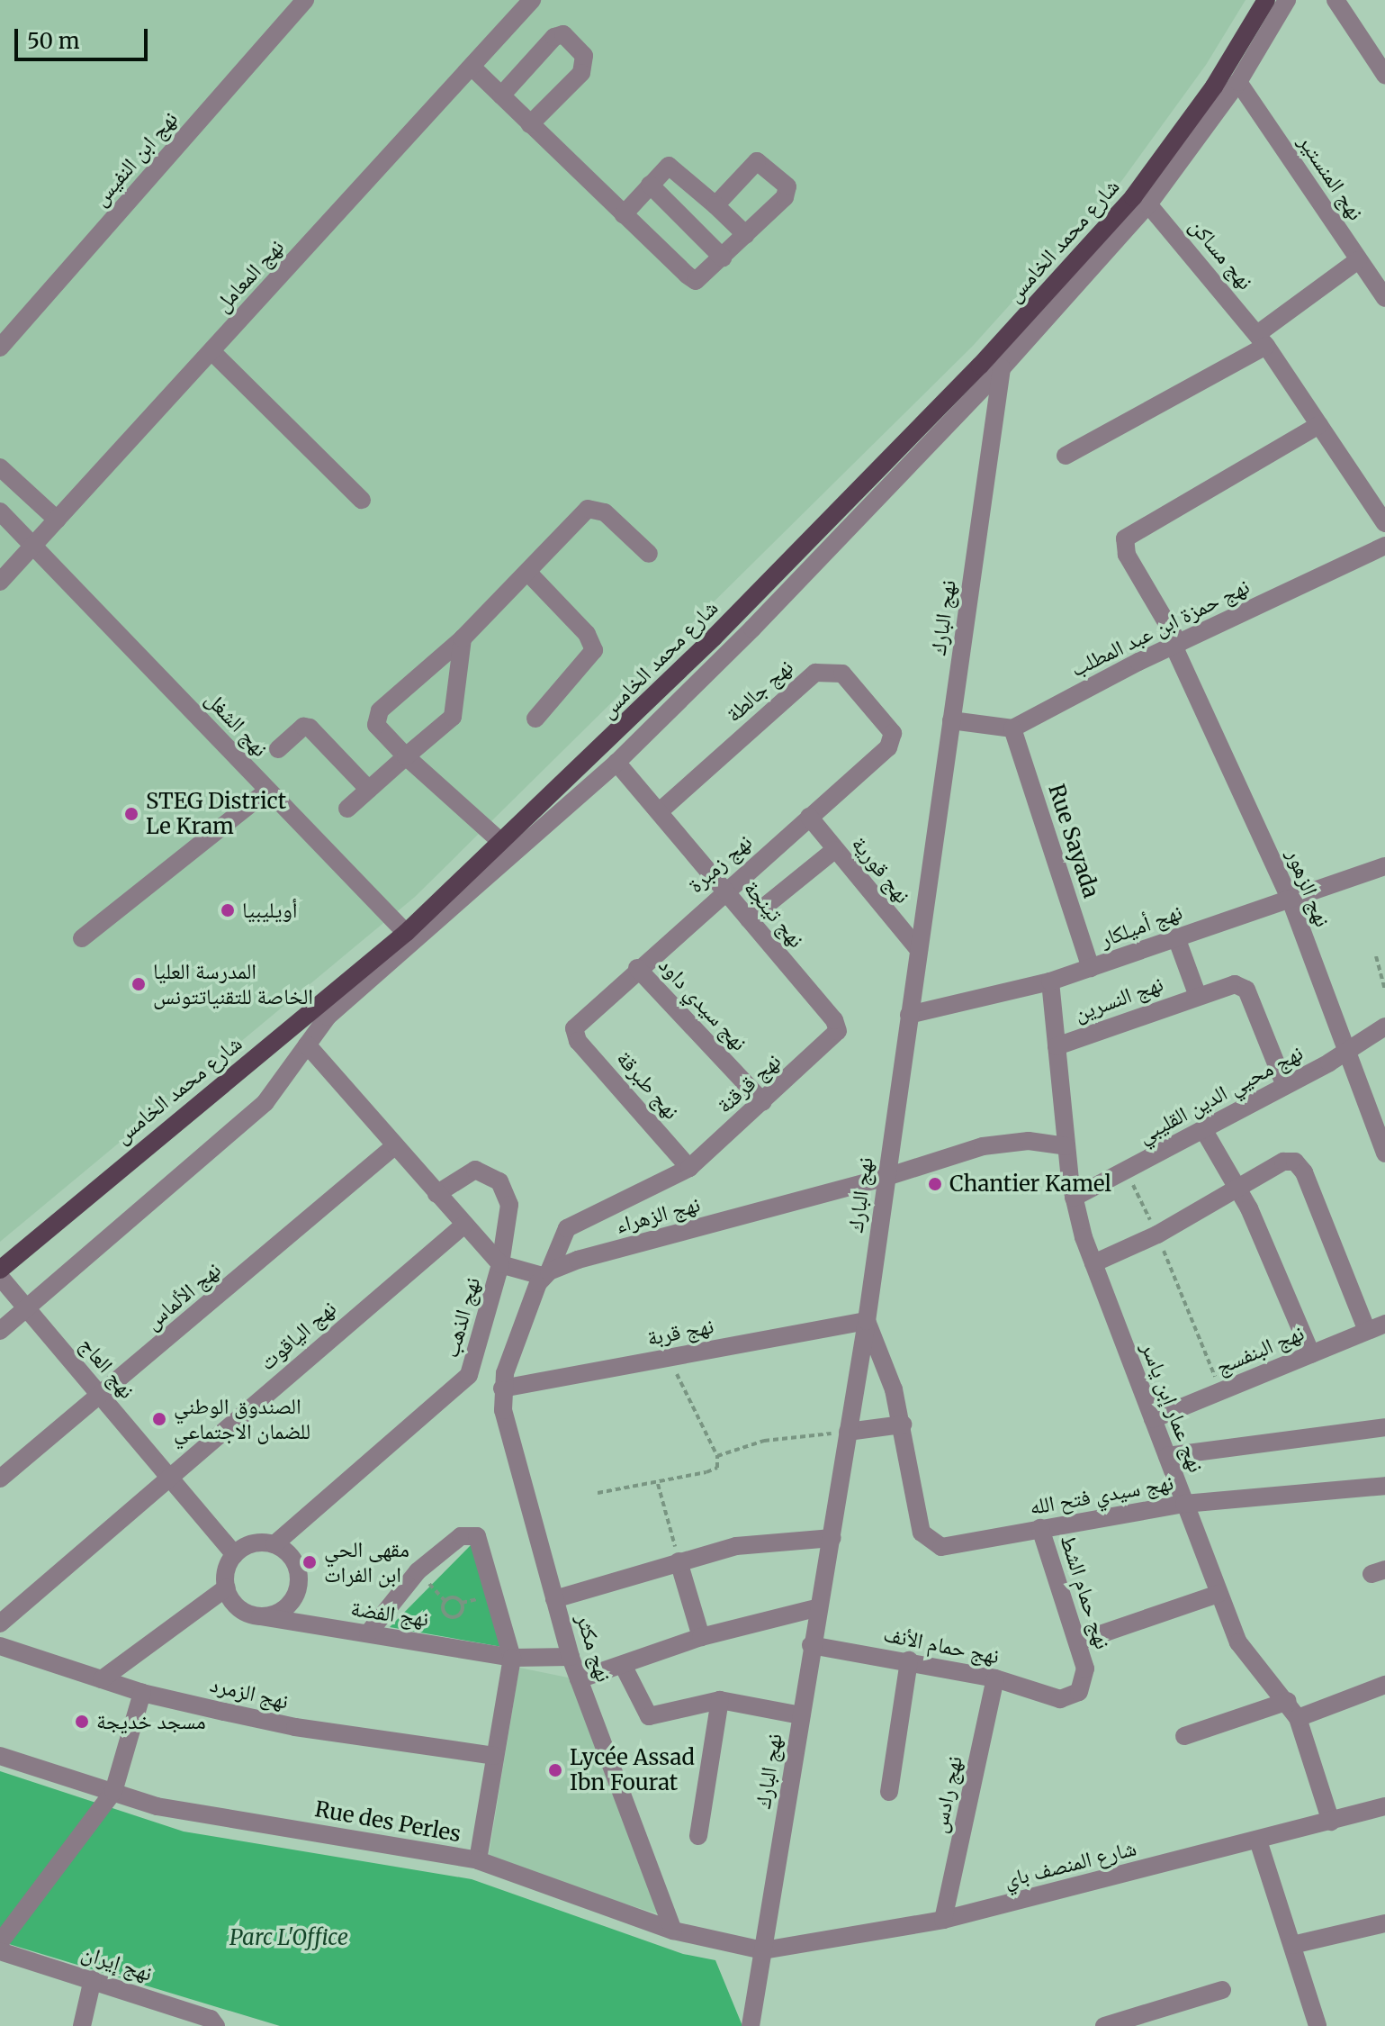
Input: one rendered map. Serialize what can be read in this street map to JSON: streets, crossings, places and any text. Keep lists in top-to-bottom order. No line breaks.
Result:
{"streets":{"main road":["شارع محمد الخامس"],"street":["نهج ابن النفيس","نهج المنستير","نهج مساكن","نهج المعامل","نهج البارك","نهج حمزة ابن عبد المطلب","نهج جالطة","نهج الشغل","Rue Sayada","نهج زمبرة","نهج قورية","نهج الزهور","نهج تينجة","نهج أميلكار","نهج النسرين","نهج سيدي داود","نهج قرقنة","نهج طبرقة","نهج محيي الدين القليبي","نهج الزهراء","نهج الألماس","نهج الذهب","نهج قربة","نهج الياقوت","نهج البنفسج","نهج العاج","نهج عمار إبن ياسر","نهج سيدي فتح الله","نهج حمام الشط","نهج الفضة","نهج حمام الأنف","نهج مكثر","نهج الزمرد","نهج رادس","Rue des Perles","شارع المنصف باي","نهج إيران"]},"crossings":[["شارع محمد الخامس","نهج الشغل"],["نهج مساكن","نهج الزهور"],["نهج المعامل","نهج الشغل"],["نهج البارك","نهج قورية"],["نهج البارك","نهج أميلكار"],["نهج البارك","نهج الزهراء"],["نهج البارك","نهج قربة"],["نهج البارك","نهج حمام الأنف"],["نهج البارك","Rue des Perles"],["نهج البارك","شارع المنصف باي"],["نهج حمزة ابن عبد المطلب","Rue Sayada"],["نهج حمزة ابن عبد المطلب","نهج الزهور"],["نهج جالطة","نهج زمبرة"],["نهج جالطة","نهج تينجة"],["Rue Sayada","نهج أميلكار"],["نهج زمبرة","نهج قورية"],["نهج زمبرة","نهج تينجة"],["نهج زمبرة","نهج سيدي داود"],["نهج زمبرة","نهج طبرقة"],["نهج الزهور","نهج أميلكار"],["نهج الزهور","نهج محيي الدين القليبي"],["نهج تينجة","نهج قرقنة"],["نهج أميلكار","نهج عمار إبن ياسر"],["نهج النسرين","نهج محيي الدين القليبي"],["نهج النسرين","نهج عمار إبن ياسر"],["نهج سيدي داود","نهج قرقنة"],["نهج قرقنة","نهج طبرقة"],["نهج قرقنة","نهج الزهراء"],["نهج محيي الدين القليبي","نهج عمار إبن ياسر"],["نهج الزهراء","نهج عمار إبن ياسر"],["نهج الألماس","نهج الذهب"],["نهج الألماس","نهج العاج"],["نهج الذهب","نهج قربة"],["نهج الذهب","نهج الياقوت"],["نهج الذهب","نهج العاج"],["نهج الذهب","نهج الفضة"],["نهج قربة","نهج مكثر"],["نهج الياقوت","نهج العاج"],["نهج البنفسج","نهج عمار إبن ياسر"],["نهج العاج","نهج الفضة"],["نهج عمار إبن ياسر","نهج سيدي فتح الله"],["نهج عمار إبن ياسر","شارع المنصف باي"],["نهج سيدي فتح الله","نهج حمام الشط"],["نهج حمام الشط","نهج حمام الأنف"],["نهج الفضة","نهج مكثر"],["نهج حمام الأنف","نهج رادس"],["نهج مكثر","Rue des Perles"],["نهج رادس","شارع المنصف باي"],["Rue des Perles","شارع المنصف باي"]],"parks":["Parc L'Office"],"places":["STEG District Le Kram","أويليبيا","المدرسة العليا الخاصة للتقنياتتونس","Chantier Kamel","الصندوق الوطني للضمان الاجتماعي","مقهى الحي ابن الفرات","مسجد خديجة","Lycée Assad Ibn Fourat"],"scale_bar":"50 m"}
